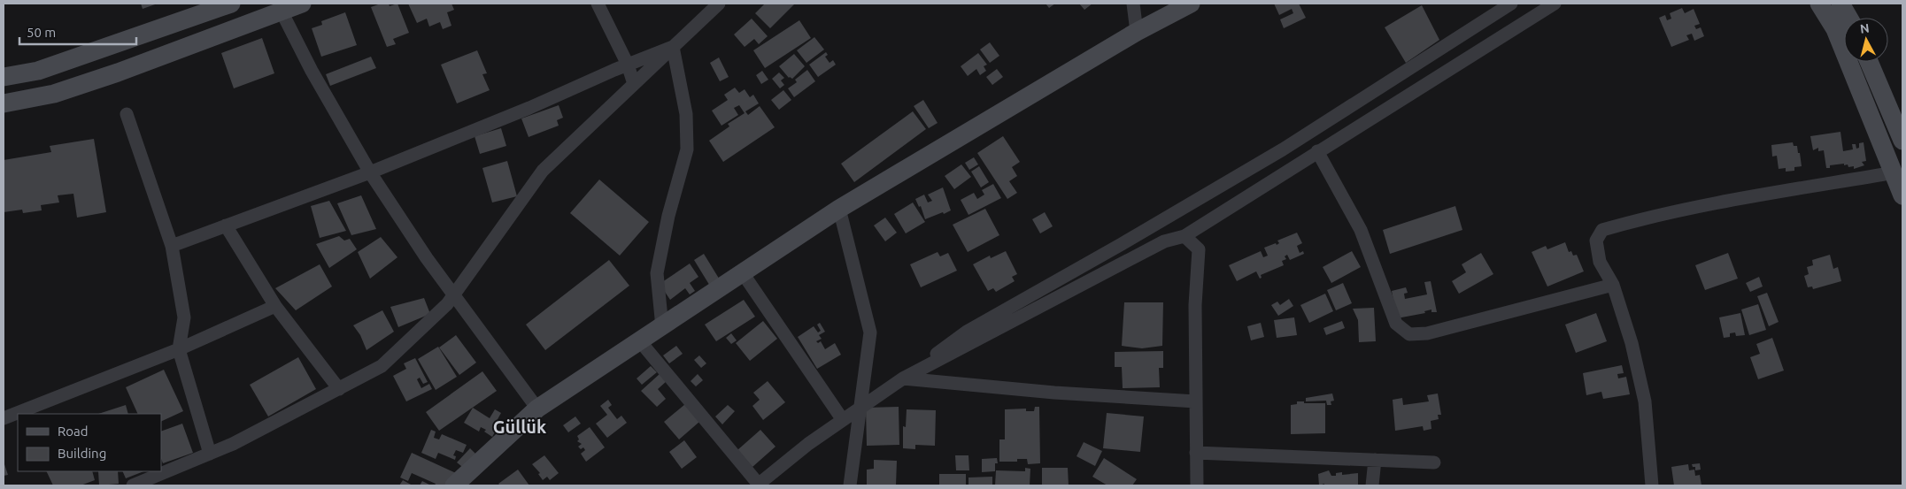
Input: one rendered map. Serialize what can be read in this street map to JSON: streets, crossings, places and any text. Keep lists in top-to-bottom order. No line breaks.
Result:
{"districts":["Güllük"],"legend":["Road","Building"],"scale_bar":"50 m","north":"top"}
